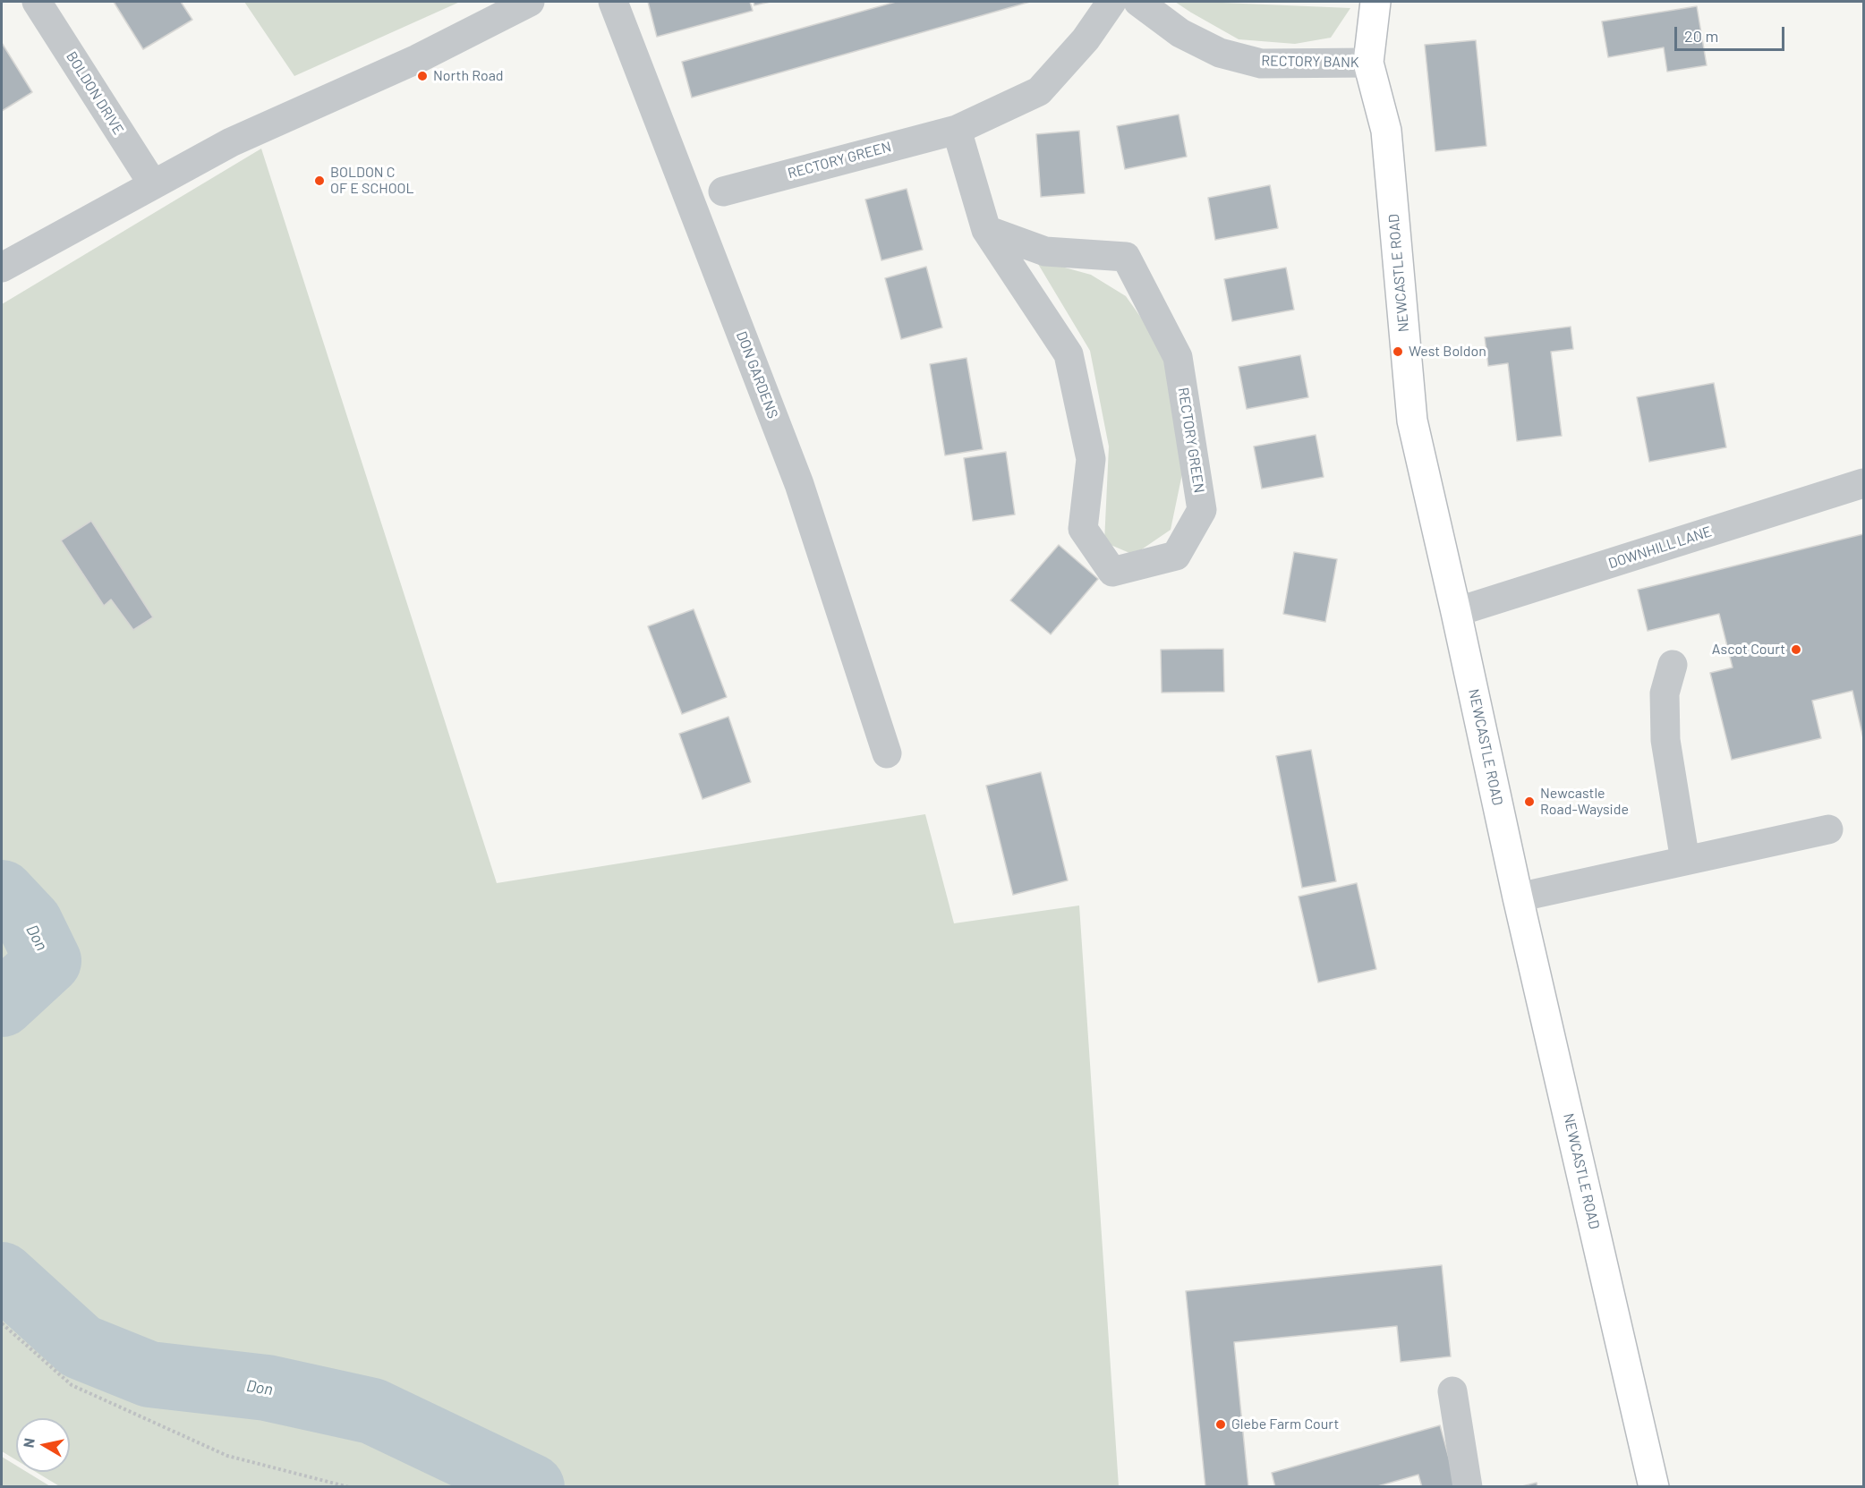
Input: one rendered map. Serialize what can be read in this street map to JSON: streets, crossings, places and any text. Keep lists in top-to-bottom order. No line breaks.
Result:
{"streets":{"main road":["NEWCASTLE ROAD"],"street":["RECTORY BANK","BOLDON DRIVE","RECTORY GREEN","DON GARDENS","DOWNHILL LANE"]},"crossings":[["RECTORY BANK","NEWCASTLE ROAD"],["NEWCASTLE ROAD","DOWNHILL LANE"]],"water":["Don"],"places":["North Road","BOLDON C OF E SCHOOL","West Boldon","Ascot Court","Newcastle Road-Wayside","Glebe Farm Court"],"scale_bar":"20 m","north":"left"}
